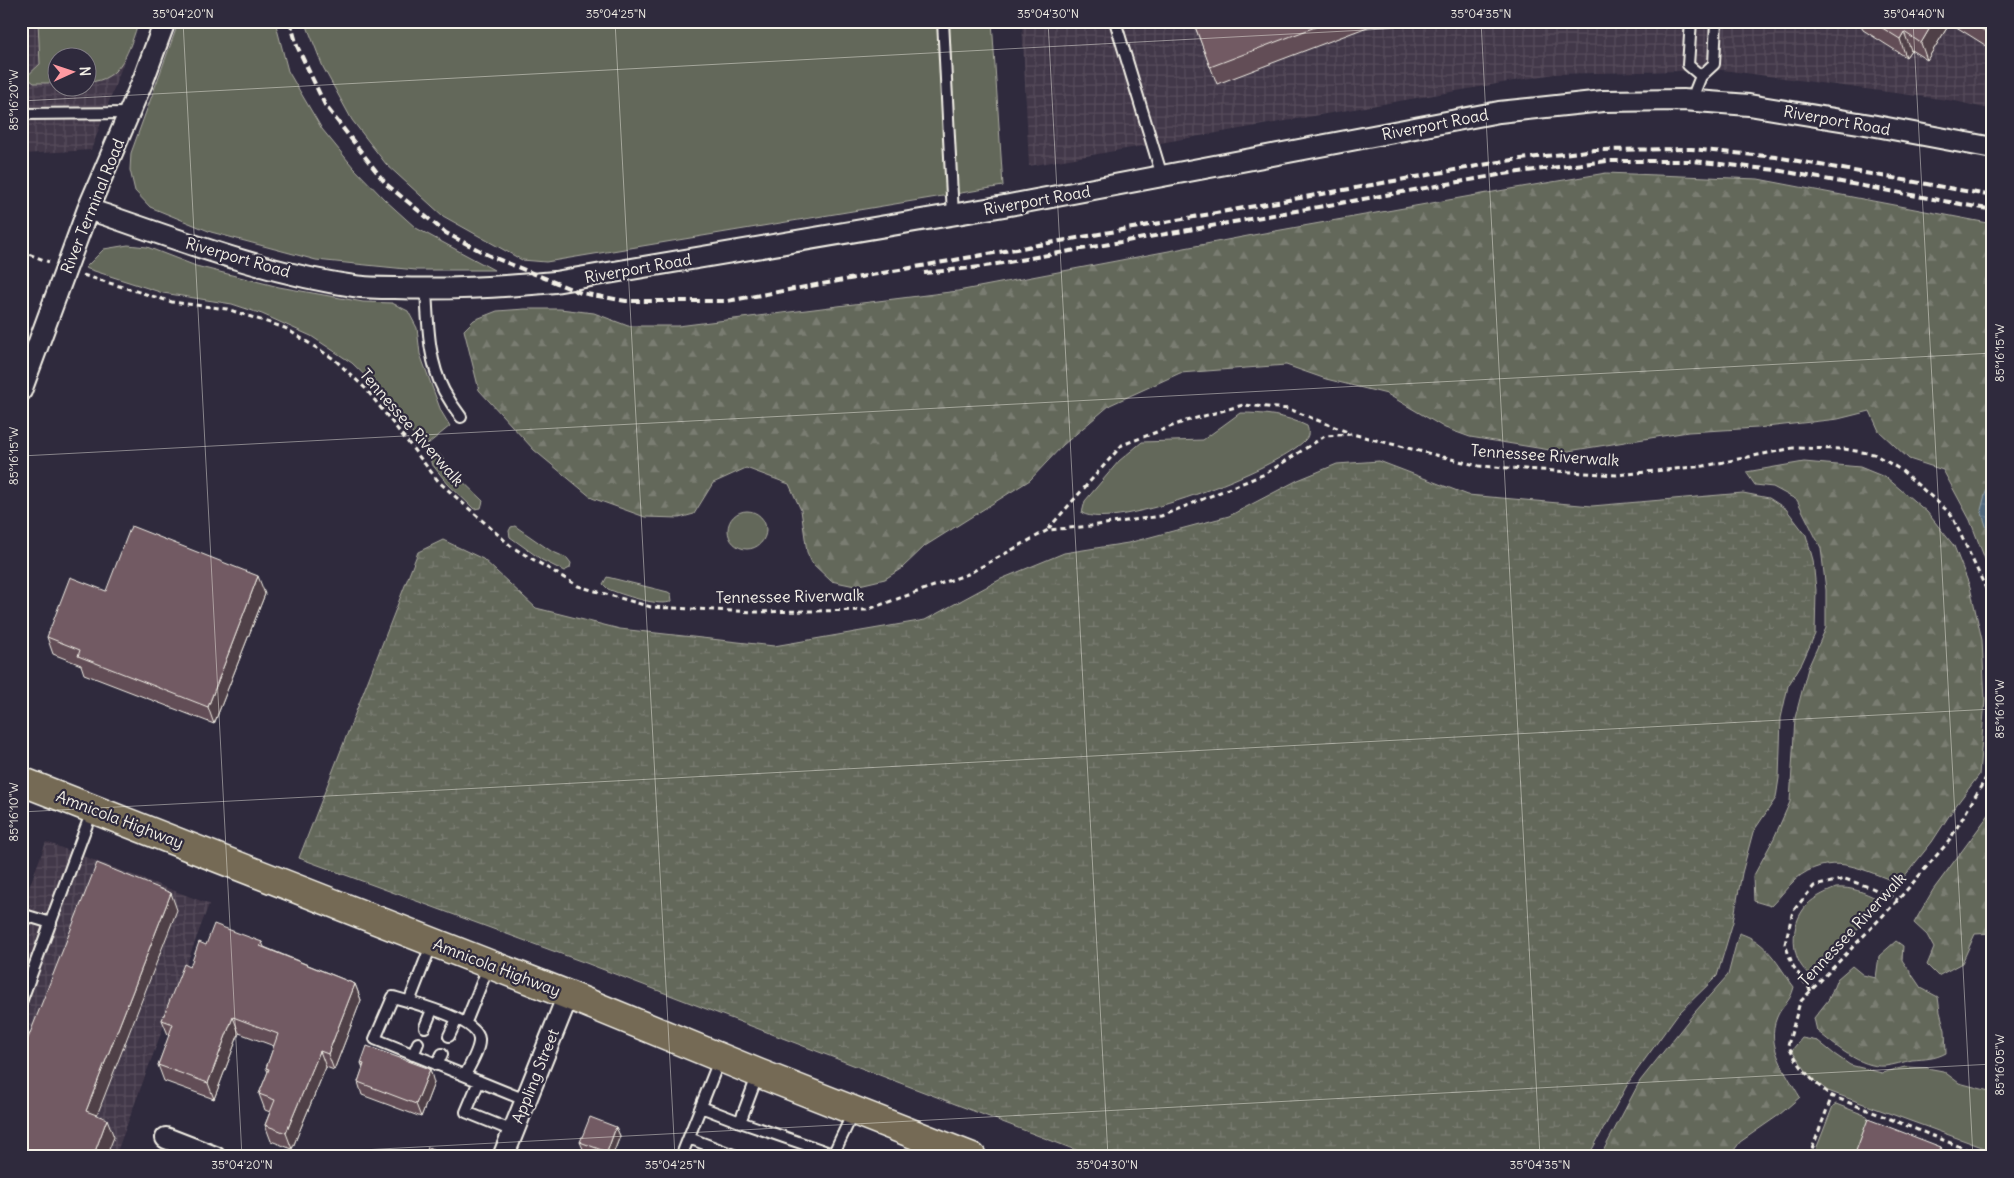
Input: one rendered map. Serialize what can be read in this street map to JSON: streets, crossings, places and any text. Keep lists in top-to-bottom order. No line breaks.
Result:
{"streets":{"main road":["Amnicola Highway"],"street":["Riverport Road","River Terminal Road","Appling Street"],"path":["Tennessee Riverwalk"]},"crossings":[["Riverport Road","River Terminal Road"],["River Terminal Road","Tennessee Riverwalk"],["Amnicola Highway","Appling Street"]],"north":"right","coordinates":["35°04'20\"N","35°04'25\"N","35°04'30\"N","35°04'35\"N","35°04'40\"N","85°16'20\"W","85°16'15\"W","85°16'10\"W","85°16'05\"W"]}
